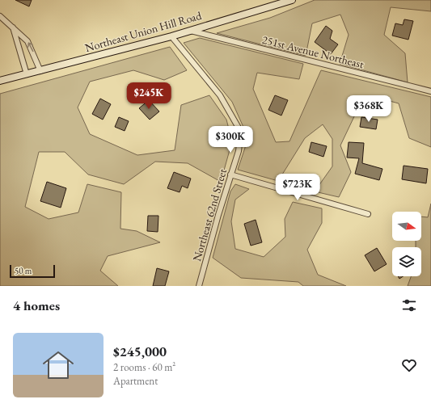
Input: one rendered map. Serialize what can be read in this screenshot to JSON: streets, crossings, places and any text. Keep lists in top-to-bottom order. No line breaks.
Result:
{"streets":{"street":["Northeast Union Hill Road","251st Avenue Northeast","Northeast 62nd Street"]},"crossings":[["Northeast Union Hill Road","251st Avenue Northeast"],["Northeast Union Hill Road","Northeast 62nd Street"]],"scale_bar":"50 m","north":"right","page":{"price":["$245K","$368K","$300K","$723K"],"scale":"50 m","heading":"4 homes","list":[{"name":"$245,000","note":"2 rooms · 60 m² · Apartment"}]}}
